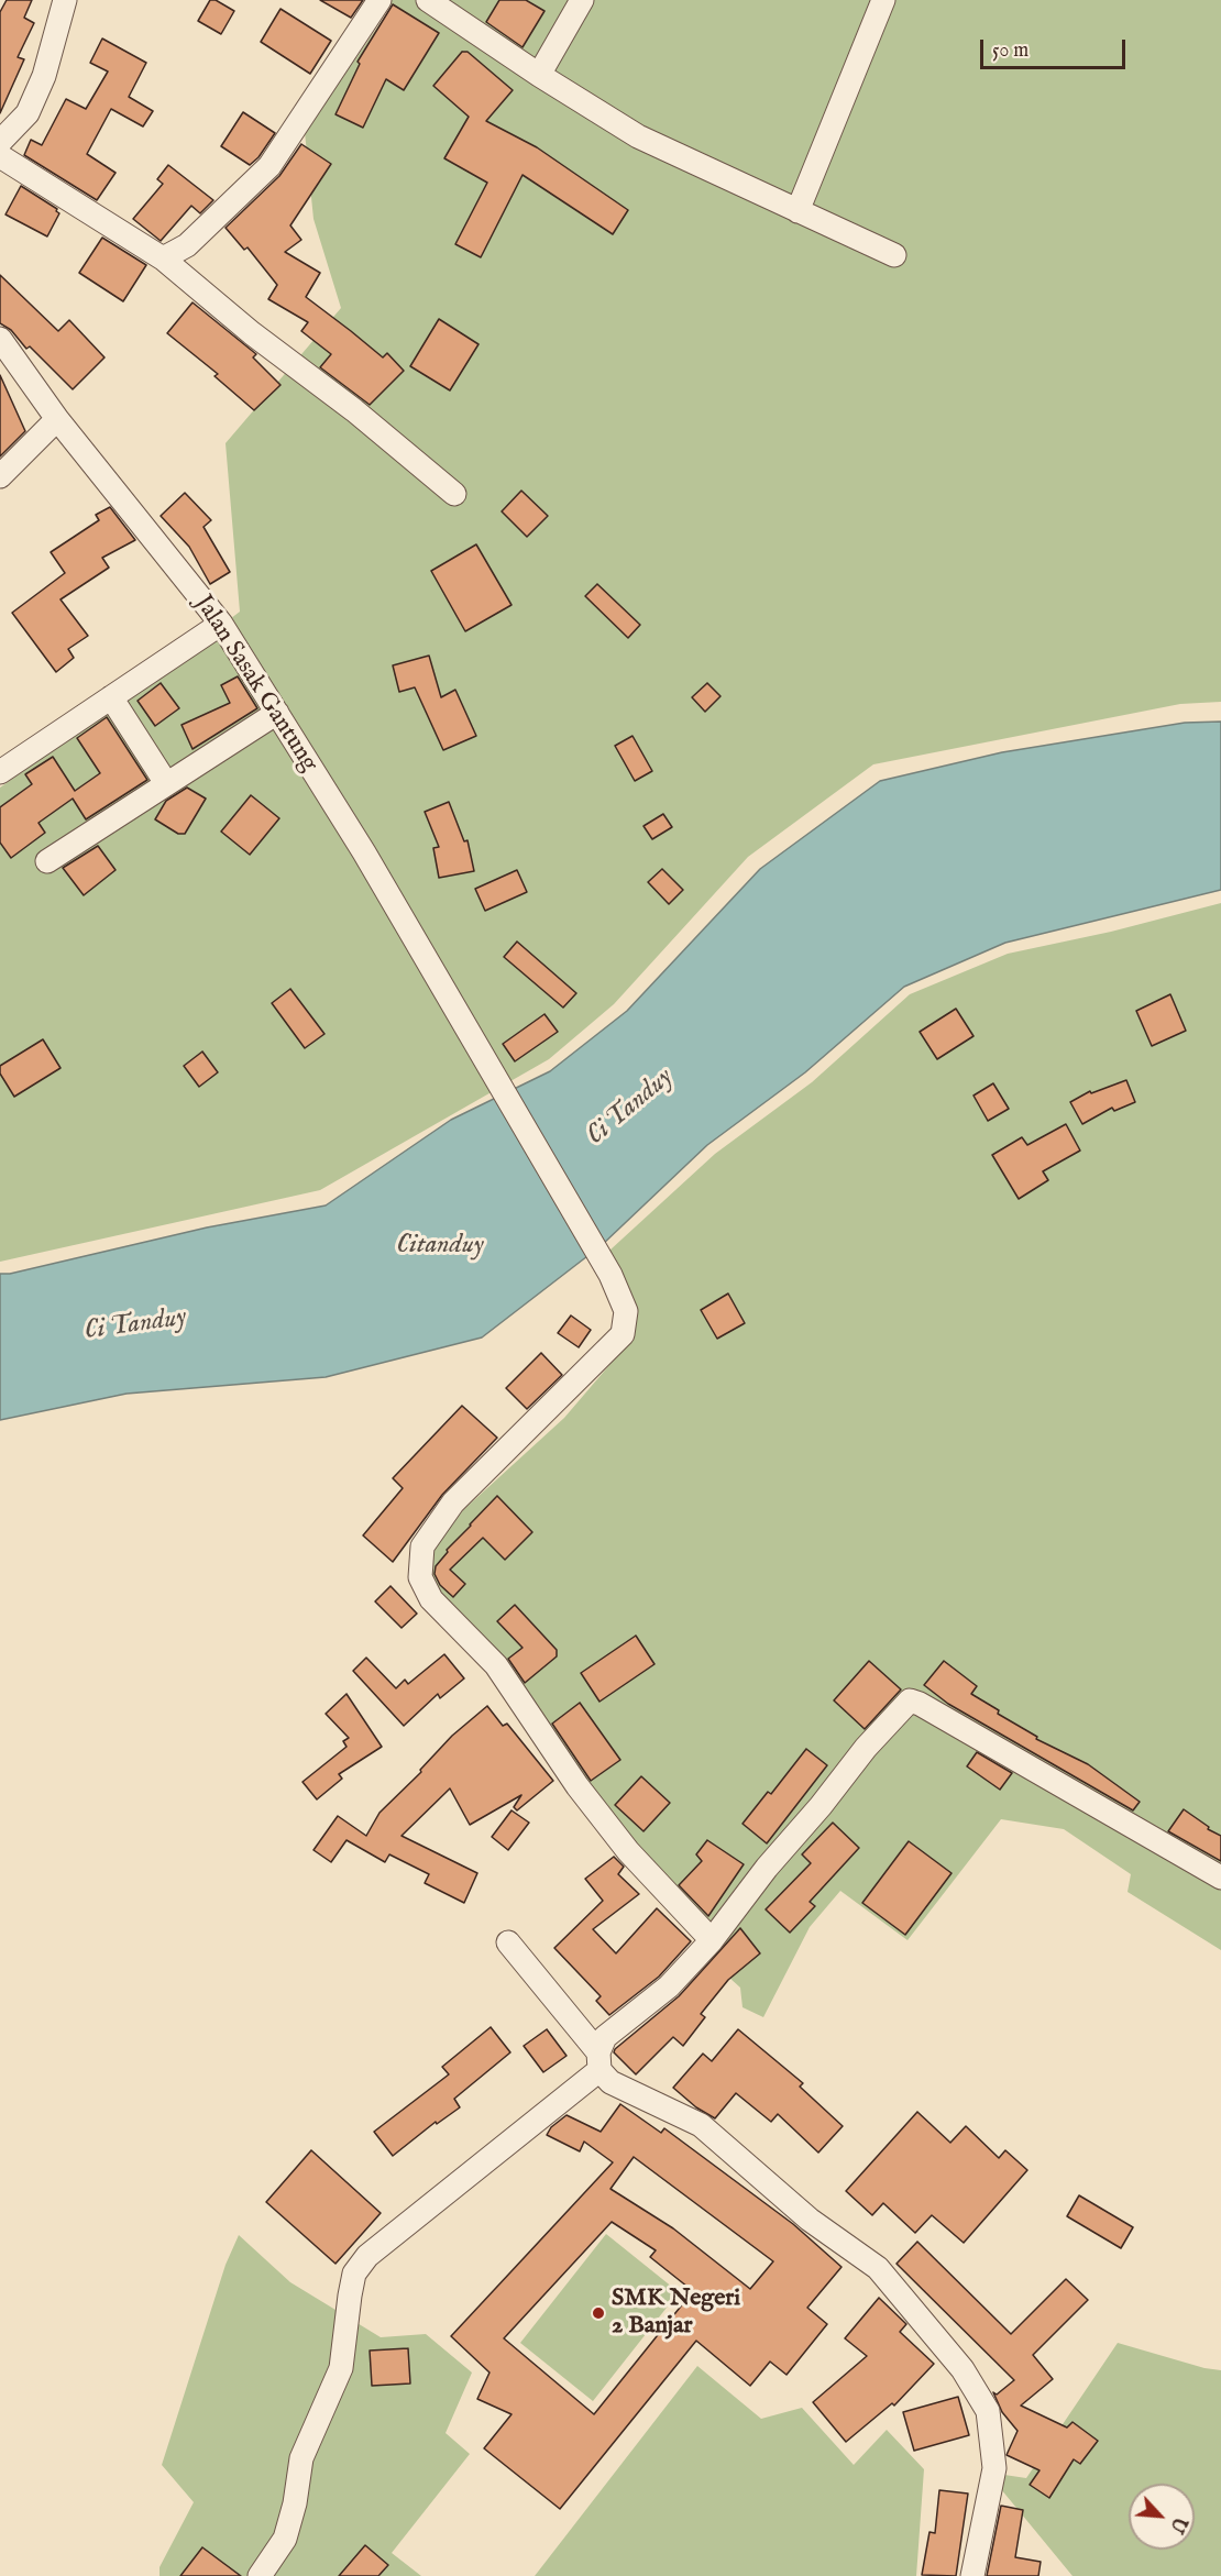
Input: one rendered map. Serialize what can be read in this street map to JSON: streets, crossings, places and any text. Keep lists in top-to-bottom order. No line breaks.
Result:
{"streets":{"street":["Jalan Sasak Gantung"]},"water":["Ci Tanduy","Citanduy"],"places":["SMK Negeri 2 Banjar"],"scale_bar":"50 m","north":"bottom right"}
